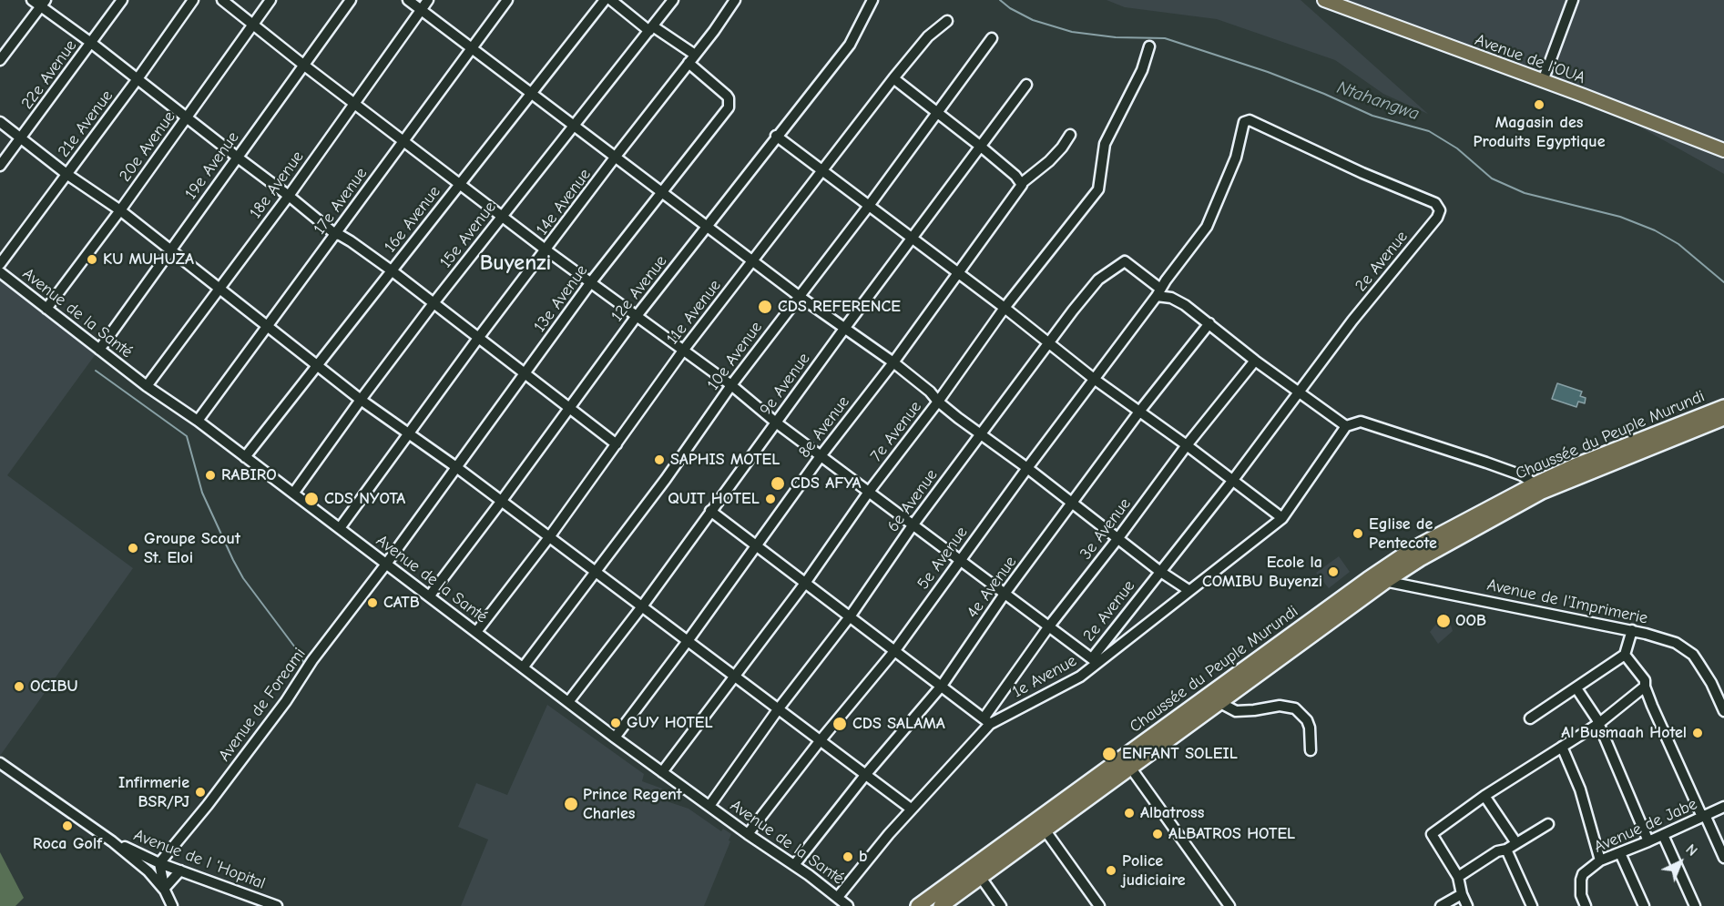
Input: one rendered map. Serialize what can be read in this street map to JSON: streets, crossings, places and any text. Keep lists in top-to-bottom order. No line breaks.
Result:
{"streets":{"highway":["Chaussée du Peuple Murundi"],"main road":["Avenue de l'OUA"],"street":["22e Avenue","21e Avenue","20e Avenue","19e Avenue","18e Avenue","17e Avenue","14e Avenue","16e Avenue","15e Avenue","2e Avenue","12e Avenue","13e Avenue","11e Avenue","Avenue de la Santé","10e Avenue","9e Avenue","8e Avenue","7e Avenue","6e Avenue","3e Avenue","5e Avenue","4e Avenue","Avenue de l'Imprimerie","1e Avenue","Avenue de Foreami","Avenue de Jabe","Avenue de l 'Hopital"]},"crossings":[["20e Avenue","Avenue de la Santé"],["19e Avenue","Avenue de la Santé"],["18e Avenue","Avenue de la Santé"],["17e Avenue","Avenue de la Santé"],["14e Avenue","13e Avenue"],["14e Avenue","Avenue de la Santé"],["16e Avenue","Avenue de la Santé"],["15e Avenue","Avenue de la Santé"],["2e Avenue","6e Avenue"],["2e Avenue","5e Avenue"],["2e Avenue","1e Avenue"],["12e Avenue","Avenue de la Santé"],["13e Avenue","Avenue de la Santé"],["13e Avenue","Avenue de Foreami"],["11e Avenue","Avenue de la Santé"],["Avenue de la Santé","10e Avenue"],["Avenue de la Santé","9e Avenue"],["Avenue de la Santé","8e Avenue"],["Avenue de la Santé","7e Avenue"],["Avenue de la Santé","6e Avenue"],["Avenue de la Santé","5e Avenue"],["Avenue de la Santé","4e Avenue"],["Avenue de la Santé","1e Avenue"],["Avenue de la Santé","Avenue de Foreami"],["Chaussée du Peuple Murundi","Avenue de l'Imprimerie"],["6e Avenue","5e Avenue"],["3e Avenue","1e Avenue"],["Avenue de Foreami","Avenue de l 'Hopital"]],"districts":["Buyenzi"],"water":["Ntahangwa"],"places":["Magasin des Produits Egyptique","KU MUHUZA","CDS REFERENCE","SAPHIS MOTEL","RABIRO","CDS AFYA","CDS NYOTA","QUIT HOTEL","Eglise de Pentecote","Groupe Scout St. Eloi","Ecole la COMIBU Buyenzi","CATB","OOB","OCIBU","GUY HOTEL","CDS SALAMA","Al Busmaah Hotel","ENFANT SOLEIL","Infirmerie BSR/PJ","Prince Regent Charles","Albatross","Roca Golf","ALBATROS HOTEL","b","Police judiciaire"],"north":"top right"}
